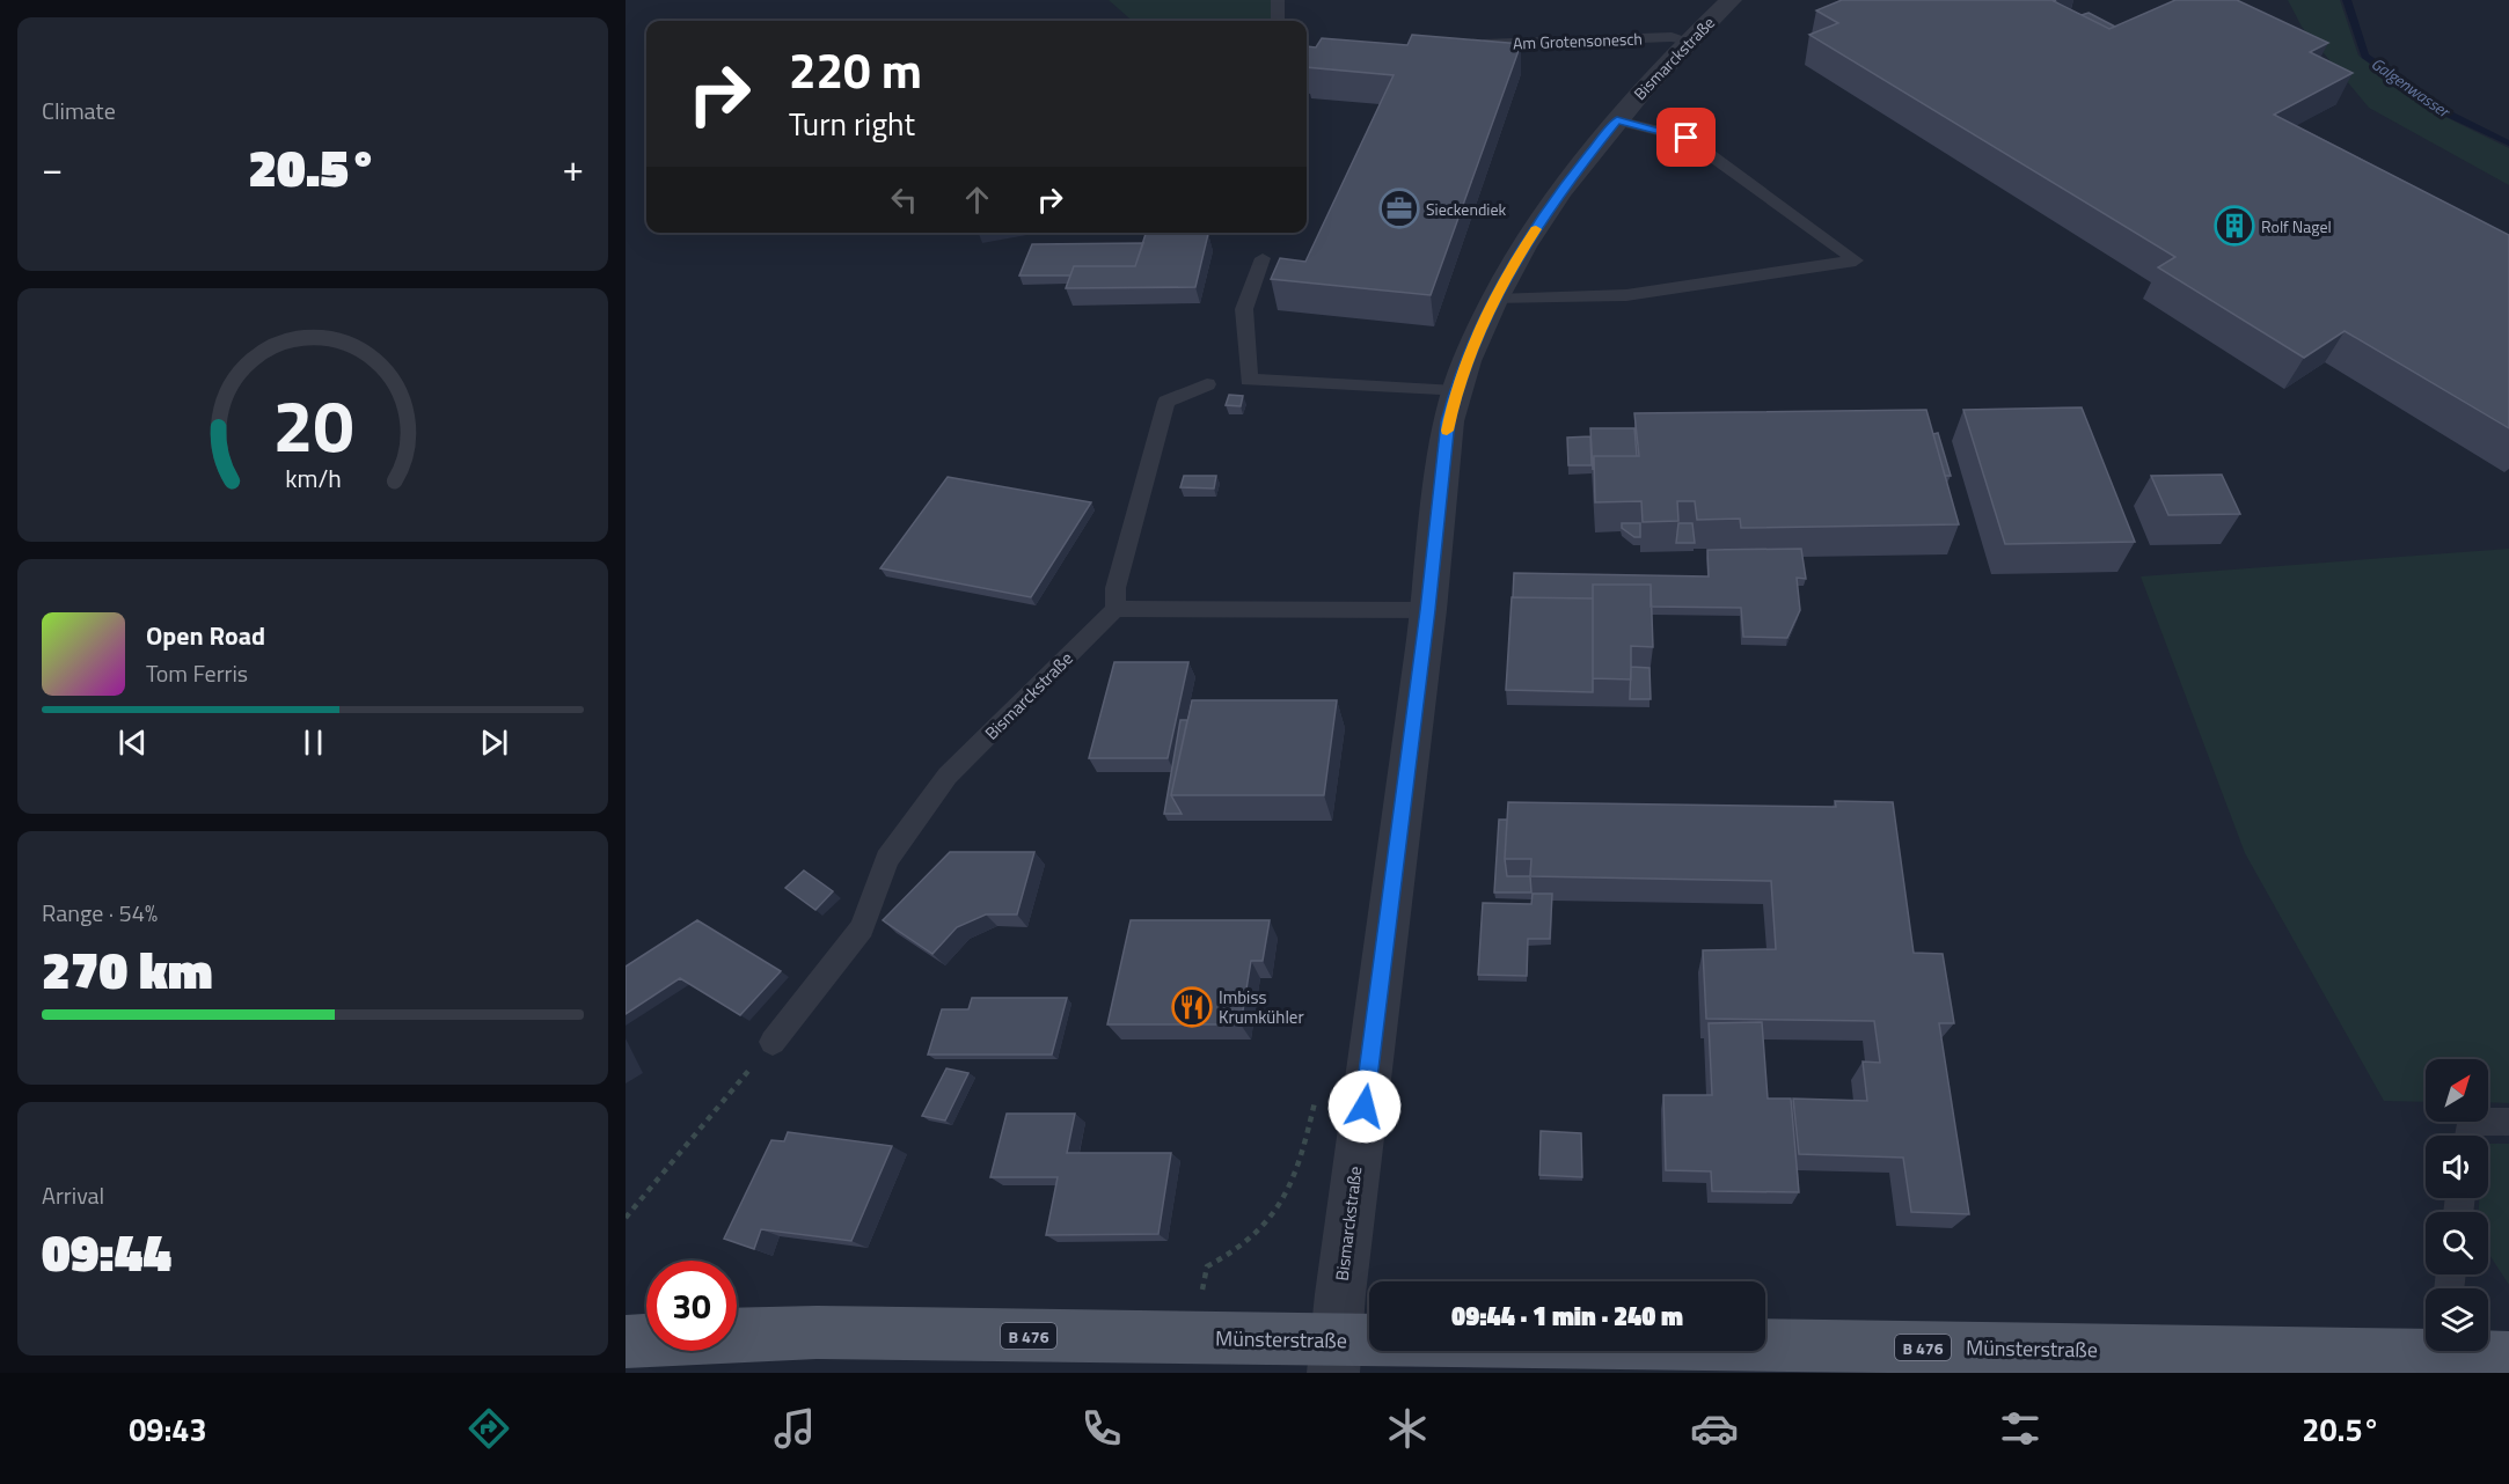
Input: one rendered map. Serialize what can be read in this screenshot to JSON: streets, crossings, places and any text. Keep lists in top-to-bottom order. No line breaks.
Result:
{"streets":{"main road":["B 476","Münsterstraße"],"street":["Bismarckstraße"],"lane":["Am Grotensonesch"]},"crossings":[["Am Grotensonesch","Bismarckstraße"],["Bismarckstraße","Münsterstraße"]],"water":["Galgenwasser"],"places":{"office":["Sieckendiek"],"building":["Rolf Nagel"],"restaurant":["Imbiss Krumkühler"]},"north":"top right","page":{"tile":["Climate",["Range · 54%","270 km"],["Arrival","09:44"]],"turn":["220 m","Turn right"],"heat":["−","20.5°","+"],"song":["Open Road","Tom Ferris"],"limit":"30","trip":"09:44 · 1 min · 240 m","tabs":["09:43","20.5°"],"gauge":["20","km/h"]}}
